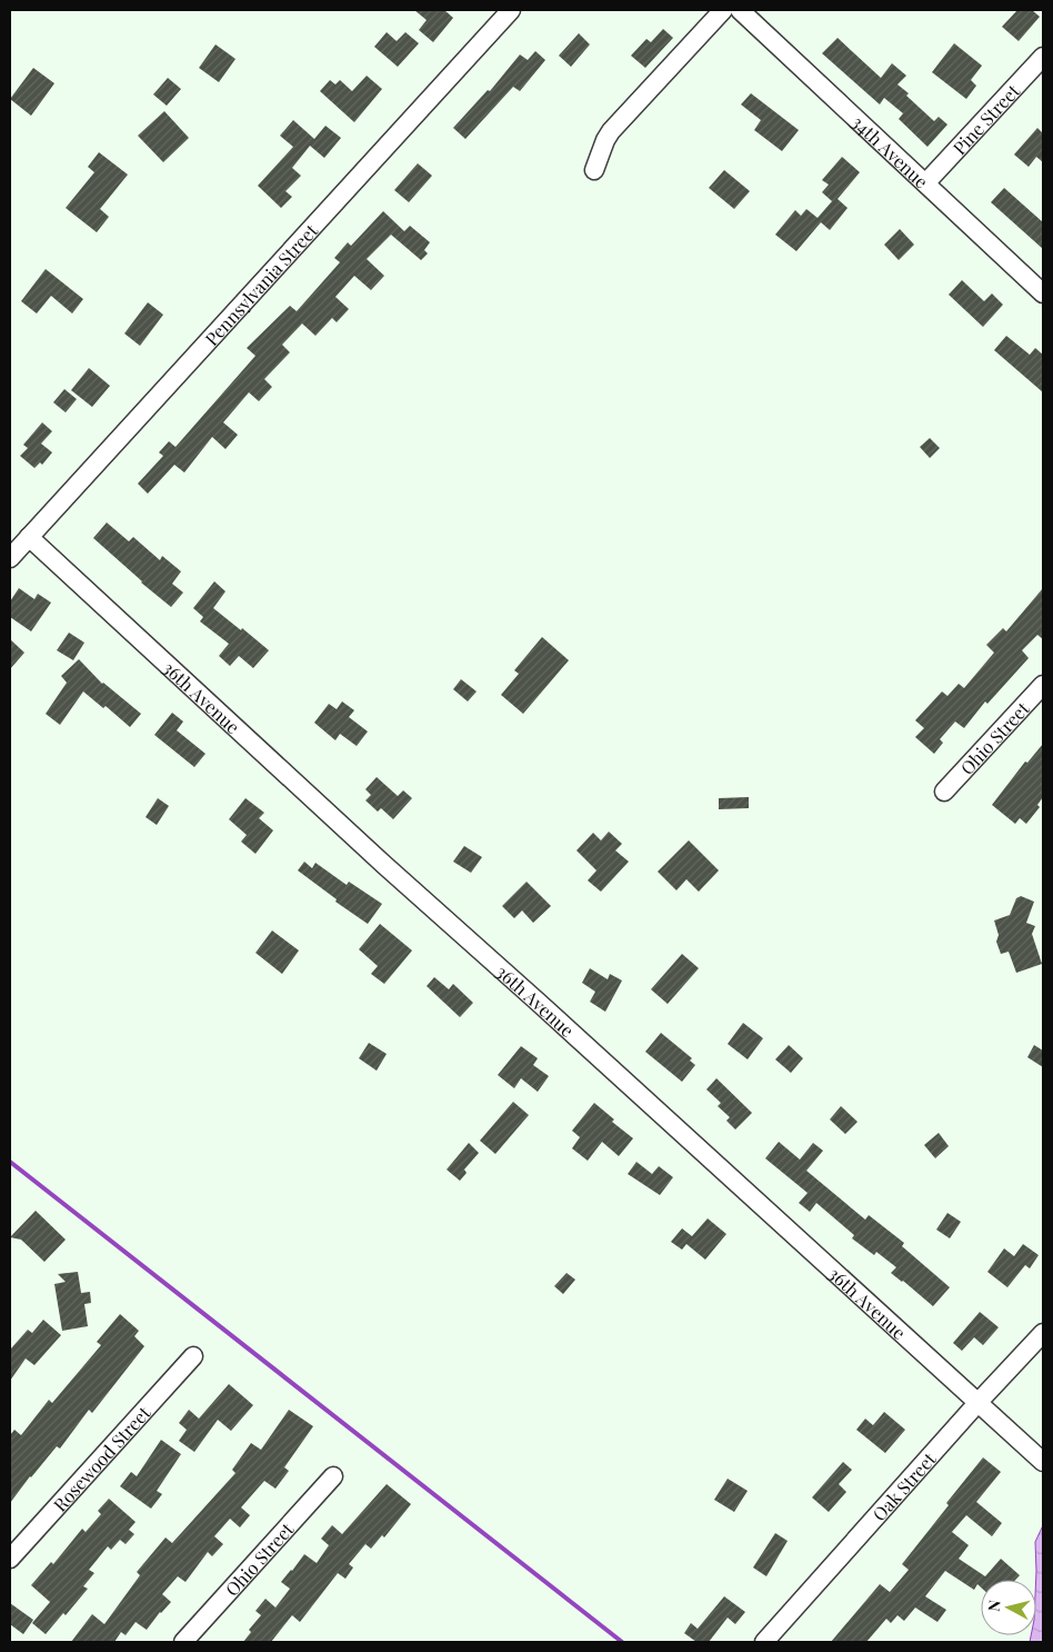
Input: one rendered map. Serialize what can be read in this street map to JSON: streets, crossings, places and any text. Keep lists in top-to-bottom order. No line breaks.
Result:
{"streets":{"street":["Pine Street","34th Avenue","Pennsylvania Street","36th Avenue","Ohio Street","Rosewood Street","Oak Street"]},"crossings":[["Pine Street","34th Avenue"],["Pennsylvania Street","36th Avenue"],["36th Avenue","Oak Street"]],"north":"left"}
